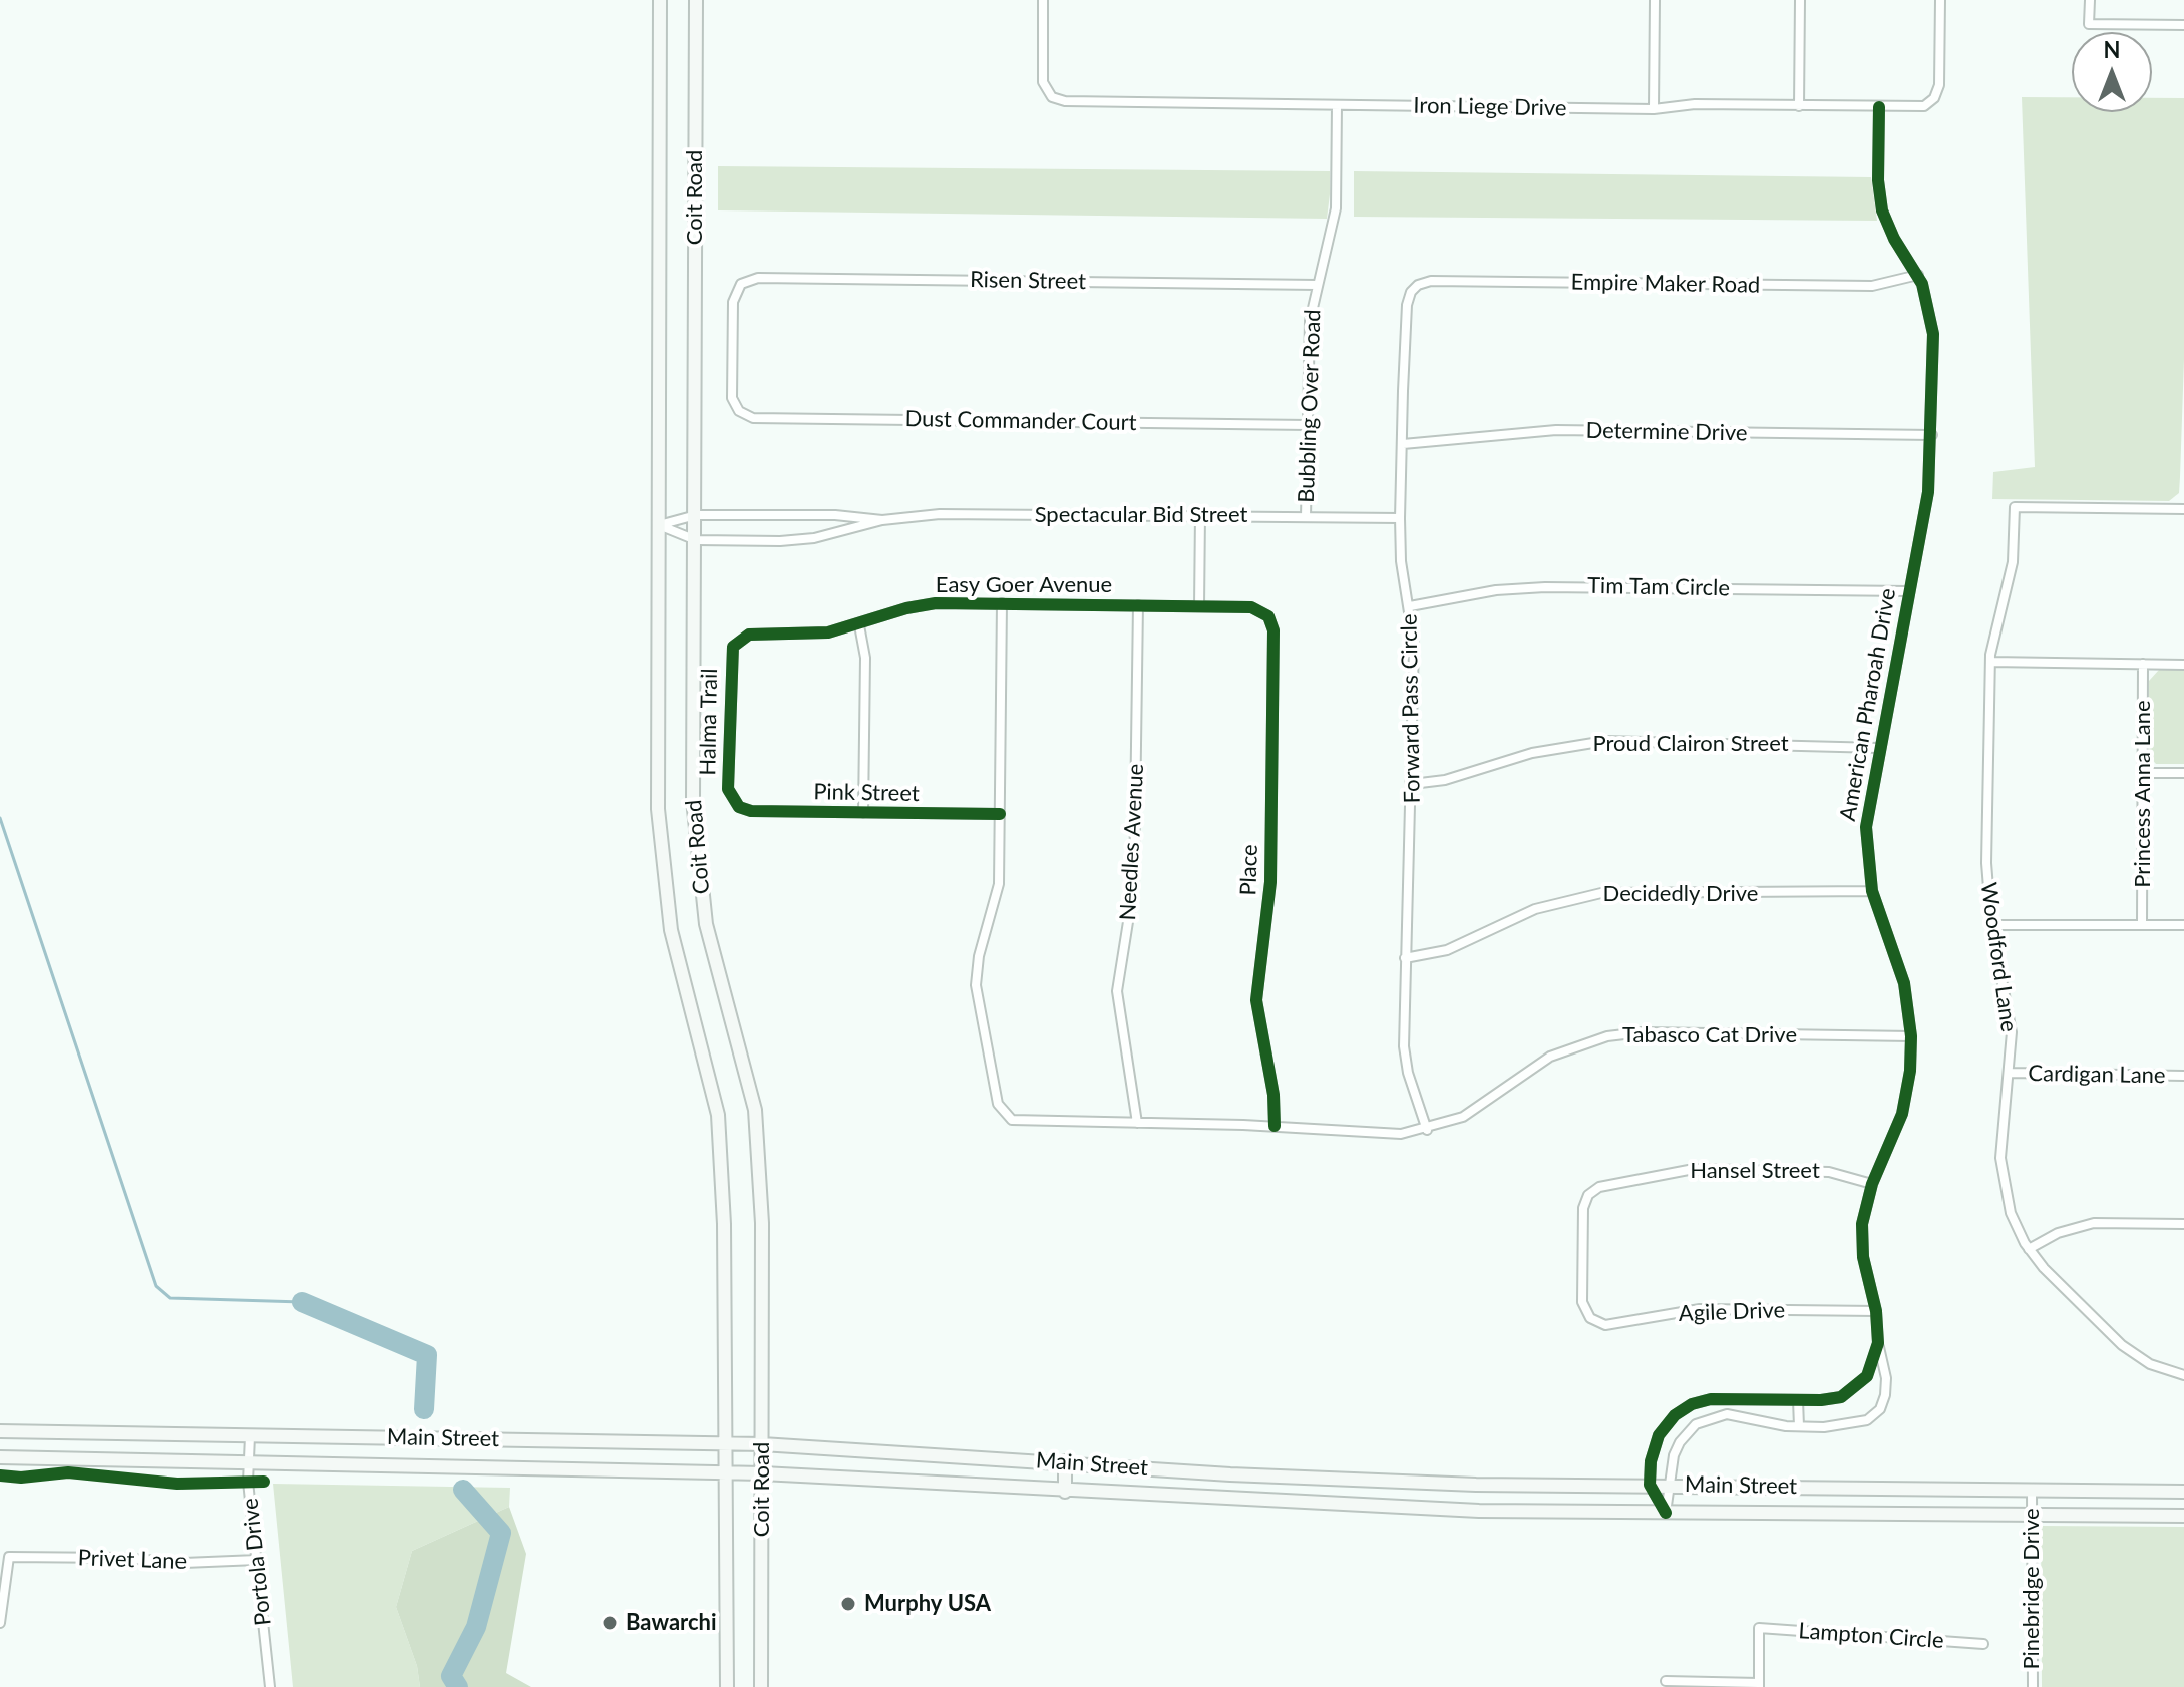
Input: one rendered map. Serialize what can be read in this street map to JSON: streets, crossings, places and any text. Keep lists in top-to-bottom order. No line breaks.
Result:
{"streets":{"main road":["Coit Road","Main Street"],"street":["Iron Liege Drive","Risen Street","Empire Maker Road","Bubbling Over Road","Dust Commander Court","Determine Drive","Spectacular Bid Street","Easy Goer Avenue","Tim Tam Circle","American Pharoah Drive","Forward Pass Circle","Halma Trail","Proud Clairon Street","Pink Street","Princess Anna Lane","Needles Avenue","Place","Decidedly Drive","Woodford Lane","Tabasco Cat Drive","Cardigan Lane","Hansel Street","Agile Drive","Privet Lane","Portola Drive","Pinebridge Drive","Lampton Circle"]},"crossings":[["Iron Liege Drive","Bubbling Over Road"],["Iron Liege Drive","American Pharoah Drive"],["Coit Road","Spectacular Bid Street"],["Coit Road","Main Street"],["Risen Street","Bubbling Over Road"],["Risen Street","Dust Commander Court"],["Empire Maker Road","American Pharoah Drive"],["Empire Maker Road","Forward Pass Circle"],["Bubbling Over Road","Dust Commander Court"],["Bubbling Over Road","Spectacular Bid Street"],["Determine Drive","American Pharoah Drive"],["Determine Drive","Forward Pass Circle"],["Spectacular Bid Street","Forward Pass Circle"],["Easy Goer Avenue","Halma Trail"],["Easy Goer Avenue","Needles Avenue"],["Easy Goer Avenue","Place"],["Tim Tam Circle","American Pharoah Drive"],["Tim Tam Circle","Forward Pass Circle"],["American Pharoah Drive","Proud Clairon Street"],["American Pharoah Drive","Decidedly Drive"],["American Pharoah Drive","Tabasco Cat Drive"],["American Pharoah Drive","Hansel Street"],["American Pharoah Drive","Agile Drive"],["American Pharoah Drive","Main Street"],["Forward Pass Circle","Proud Clairon Street"],["Forward Pass Circle","Decidedly Drive"],["Forward Pass Circle","Tabasco Cat Drive"],["Halma Trail","Pink Street"],["Pink Street","Tabasco Cat Drive"],["Needles Avenue","Tabasco Cat Drive"],["Place","Tabasco Cat Drive"],["Woodford Lane","Cardigan Lane"],["Hansel Street","Agile Drive"],["Main Street","Portola Drive"],["Main Street","Pinebridge Drive"],["Privet Lane","Portola Drive"]],"places":["Murphy USA","Bawarchi"],"north":"top"}
